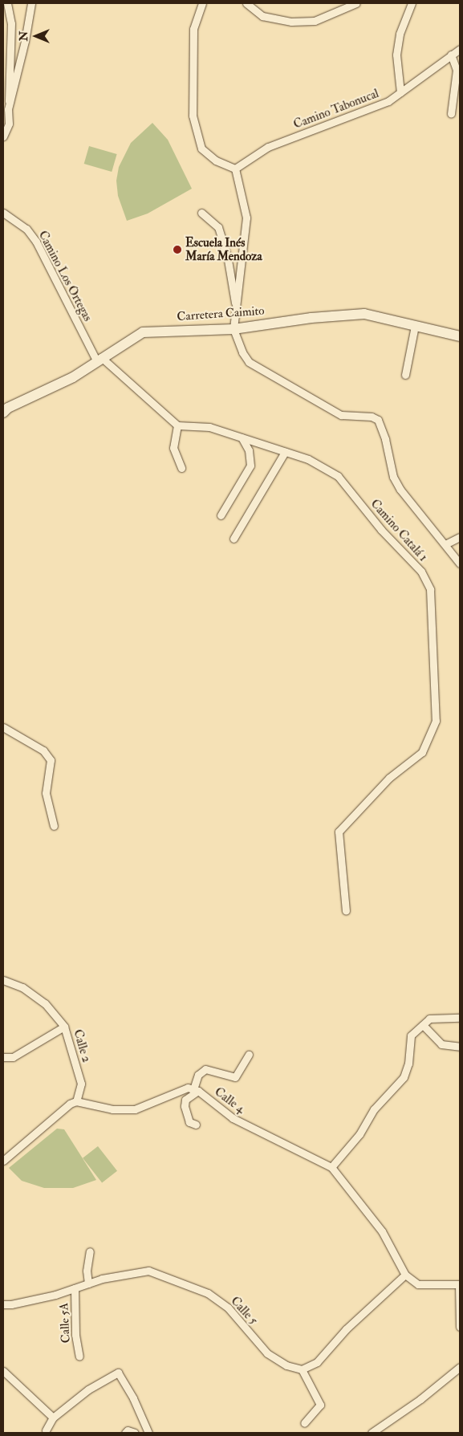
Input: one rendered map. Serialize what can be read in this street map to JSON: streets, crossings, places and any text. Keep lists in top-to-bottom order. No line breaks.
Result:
{"streets":{"street":["Camino Tabonucal","Camino Los Ortegas","Carretera Caimito","Camino Catalá 1","Calle 2","Calle 4","Calle 5","Calle 5A"]},"crossings":[["Camino Los Ortegas","Carretera Caimito"],["Calle 5","Calle 5A"]],"places":["Escuela Inés María Mendoza"],"north":"left"}
